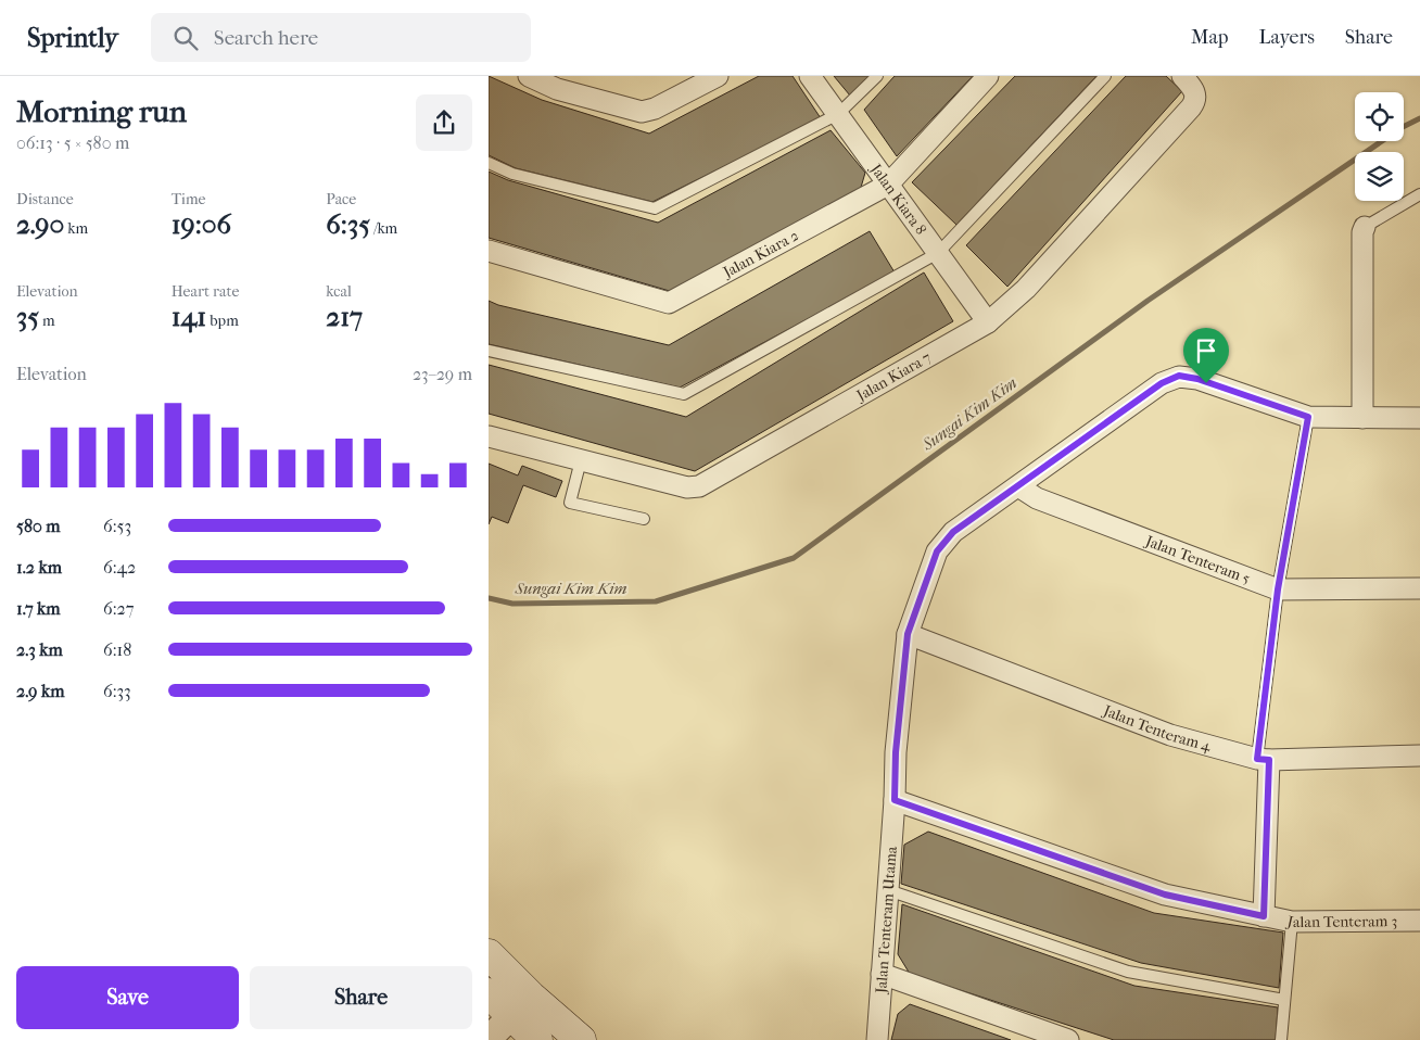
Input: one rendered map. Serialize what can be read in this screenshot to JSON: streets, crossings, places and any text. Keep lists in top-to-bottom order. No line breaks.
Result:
{"streets":{"street":["Jalan Kiara 8","Jalan Kiara 2","Jalan Kiara 7","Jalan Tenteram 5","Jalan Tenteram 4","Jalan Tenteram Utama","Jalan Tenteram 3"]},"crossings":[["Jalan Kiara 8","Jalan Kiara 2"],["Jalan Kiara 8","Jalan Kiara 7"],["Jalan Tenteram 5","Jalan Tenteram Utama"],["Jalan Tenteram 4","Jalan Tenteram Utama"],["Jalan Tenteram Utama","Jalan Tenteram 3"]],"water":["Sungai Kim Kim"],"page":{"header":"Sprintly","search":"Search here","nav":["Map","Layers","Share"],"heading":["Morning run","06:13 · 5 × 580 m"],"stats":[["Distance","2.90 km"],["Time","19:06"],["Pace","6:35 /km"],["Elevation","35 m"],["Heart rate","141 bpm"],["kcal","217"]],"chart":["Elevation","23–29 m"],"list":[{"name":"580 m","note":"6:53"},{"name":"1.2 km","note":"6:42"},{"name":"1.7 km","note":"6:27"},{"name":"2.3 km","note":"6:18"},{"name":"2.9 km","note":"6:33"}],"buttons":["Save","Share"]}}
